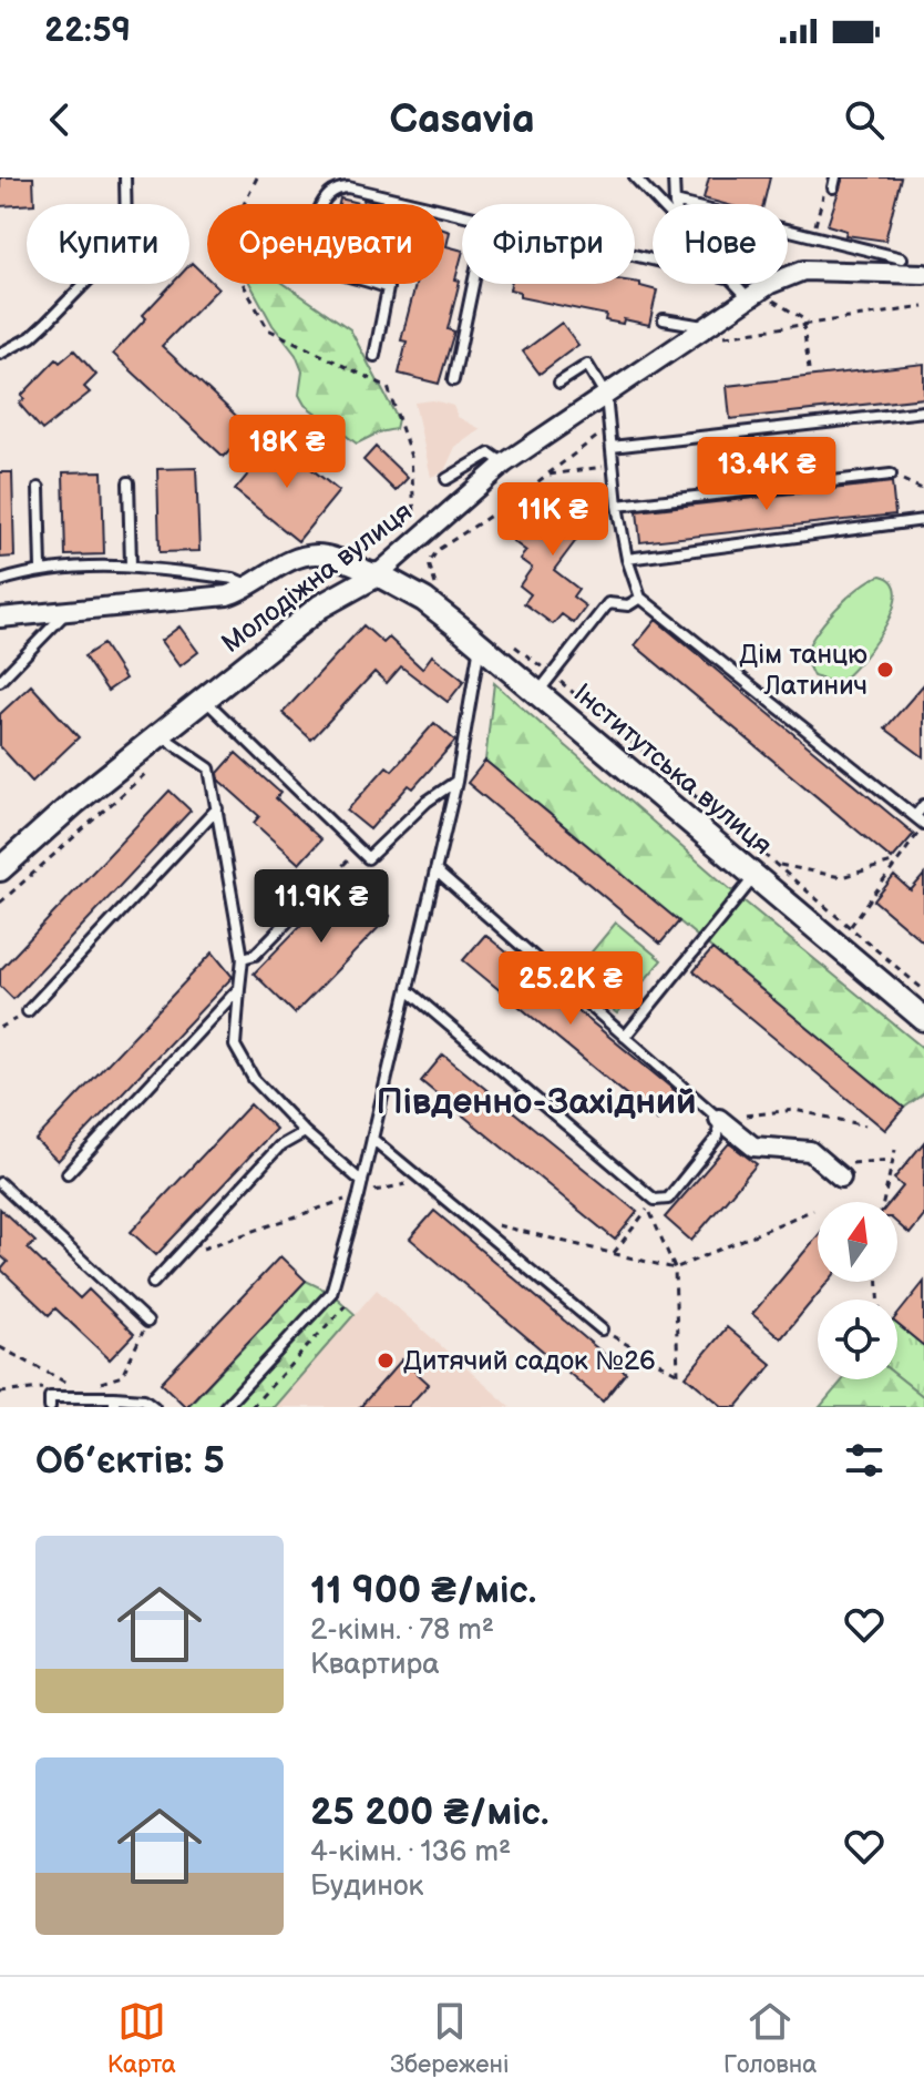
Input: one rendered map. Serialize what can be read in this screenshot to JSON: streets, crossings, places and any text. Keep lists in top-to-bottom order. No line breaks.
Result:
{"streets":{"street":["Молодіжна вулиця","Інститутська вулиця"]},"crossings":[["Молодіжна вулиця","Інститутська вулиця"]],"districts":["Південно-Західний"],"places":["Дім танцю Латинич","Дитячий садок №26"],"north":"top","page":{"status":"22:59","header":"Casavia","chip":["Купити","Орендувати","Фільтри","Нове"],"price":["18K ₴","13.4K ₴","11K ₴","11.9K ₴","25.2K ₴"],"heading":"Об’єктів: 5","list":[{"name":"11 900 ₴/міс.","note":"2-кімн. · 78 m² · Квартира"},{"name":"25 200 ₴/міс.","note":"4-кімн. · 136 m² · Будинок"}],"tabs":["Карта","Збережені","Головна"]}}
